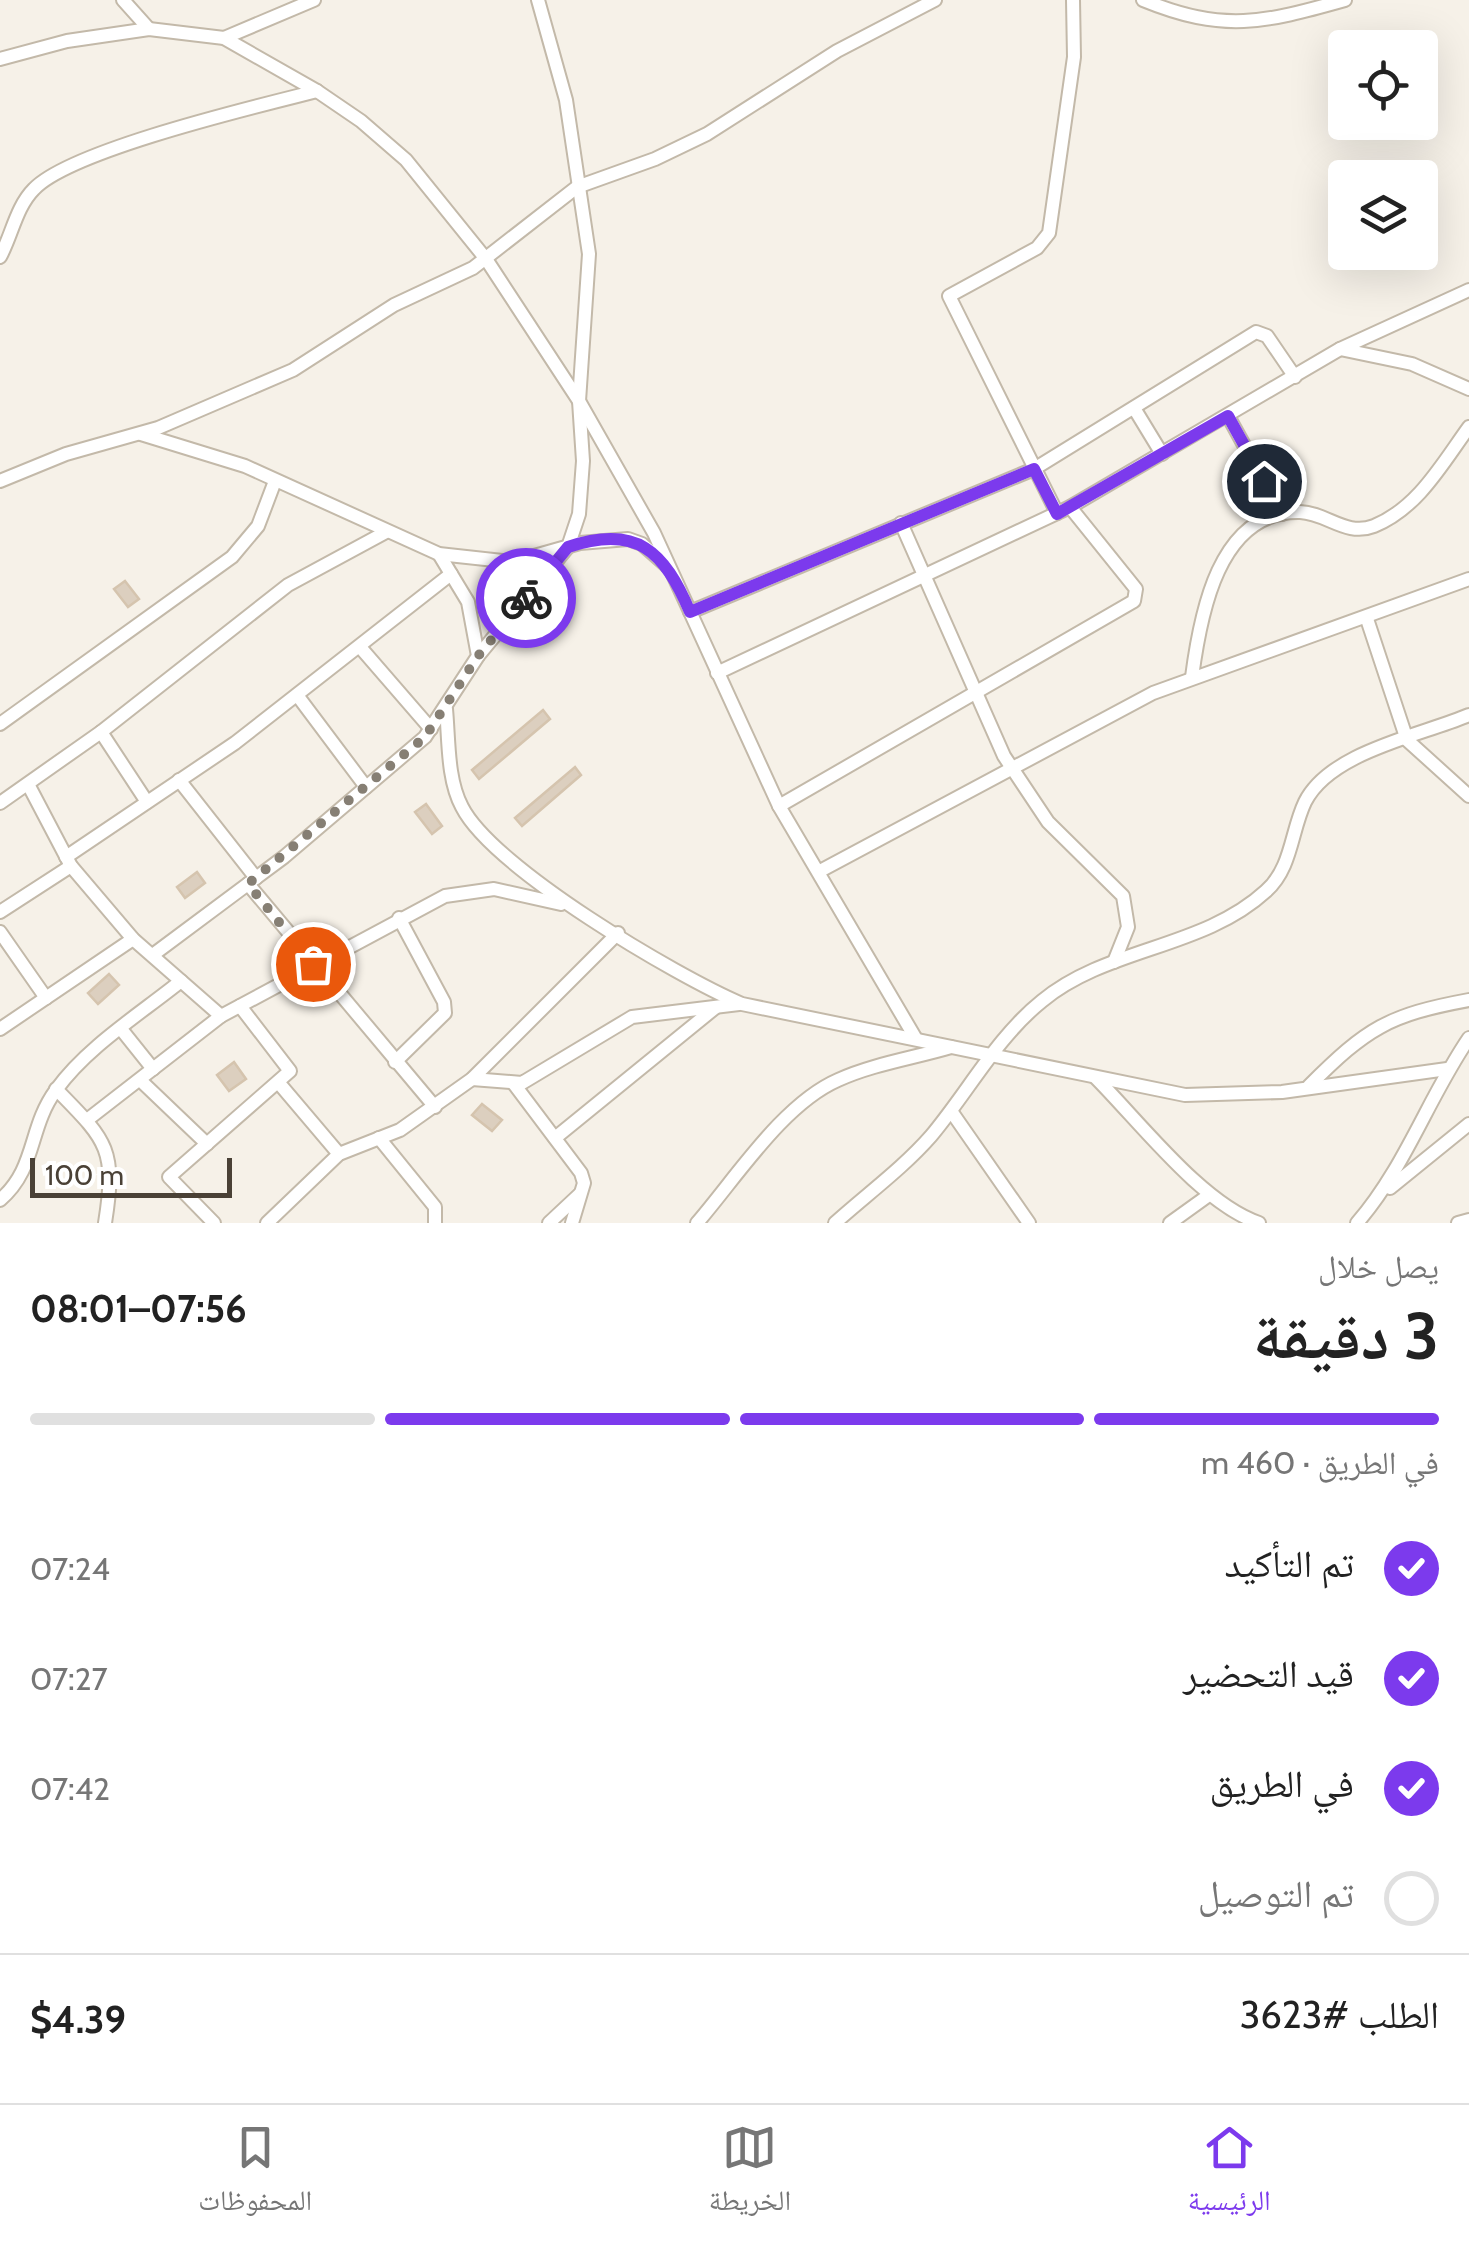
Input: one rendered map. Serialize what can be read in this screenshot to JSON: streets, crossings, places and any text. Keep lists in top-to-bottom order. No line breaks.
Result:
{"scale_bar":"100 m","page":{"scale":"100 m","heading":["3 دقيقة","يصل خلال","07:56–08:01"],"panel":["الطلب #3623","$4.39"],"bar":"في الطريق · 460 m","list":[["تم التأكيد","07:24"],["قيد التحضير","07:27"],["في الطريق","07:42"],"تم التوصيل"],"tabs":["الرئيسية","الخريطة","المحفوظات"]}}
